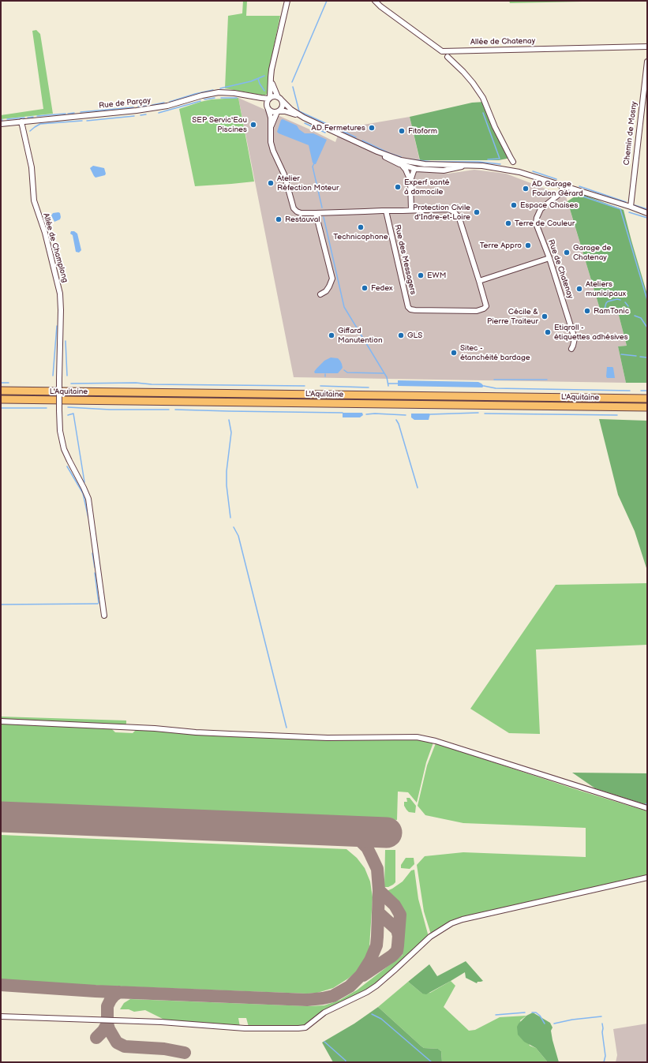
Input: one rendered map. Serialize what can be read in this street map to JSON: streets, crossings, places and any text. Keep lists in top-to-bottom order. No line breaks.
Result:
{"streets":{"highway":["L'Aquitaine"],"street":["Allée de Chatenay","Rue de Parçay","Chemin de Mosny","Allée de Champlong","Rue des Messagers","Rue de Chatenay"]},"crossings":[["Rue de Parçay","Allée de Champlong"]],"places":["SEP Servic'Eau Piscines","AD Fermetures","Fitoform","Atelier Réfection Moteur","Experf santé à domocile","AD Garage Foulon Gérard","Espace Chaises","Protection Civile d'Indre-et-Loire","Restauval","Terre de Couleur","Technicophone","Terre Appro","Garage de Chatenay","EWM","Fedex","Ateliers municipaux","RamTonic","Cécile & Pierre Traiteur","Etiqroll - étiquettes adhésives","Giffard Manutention","GLS","Sitec - étanchéité bardage"]}
